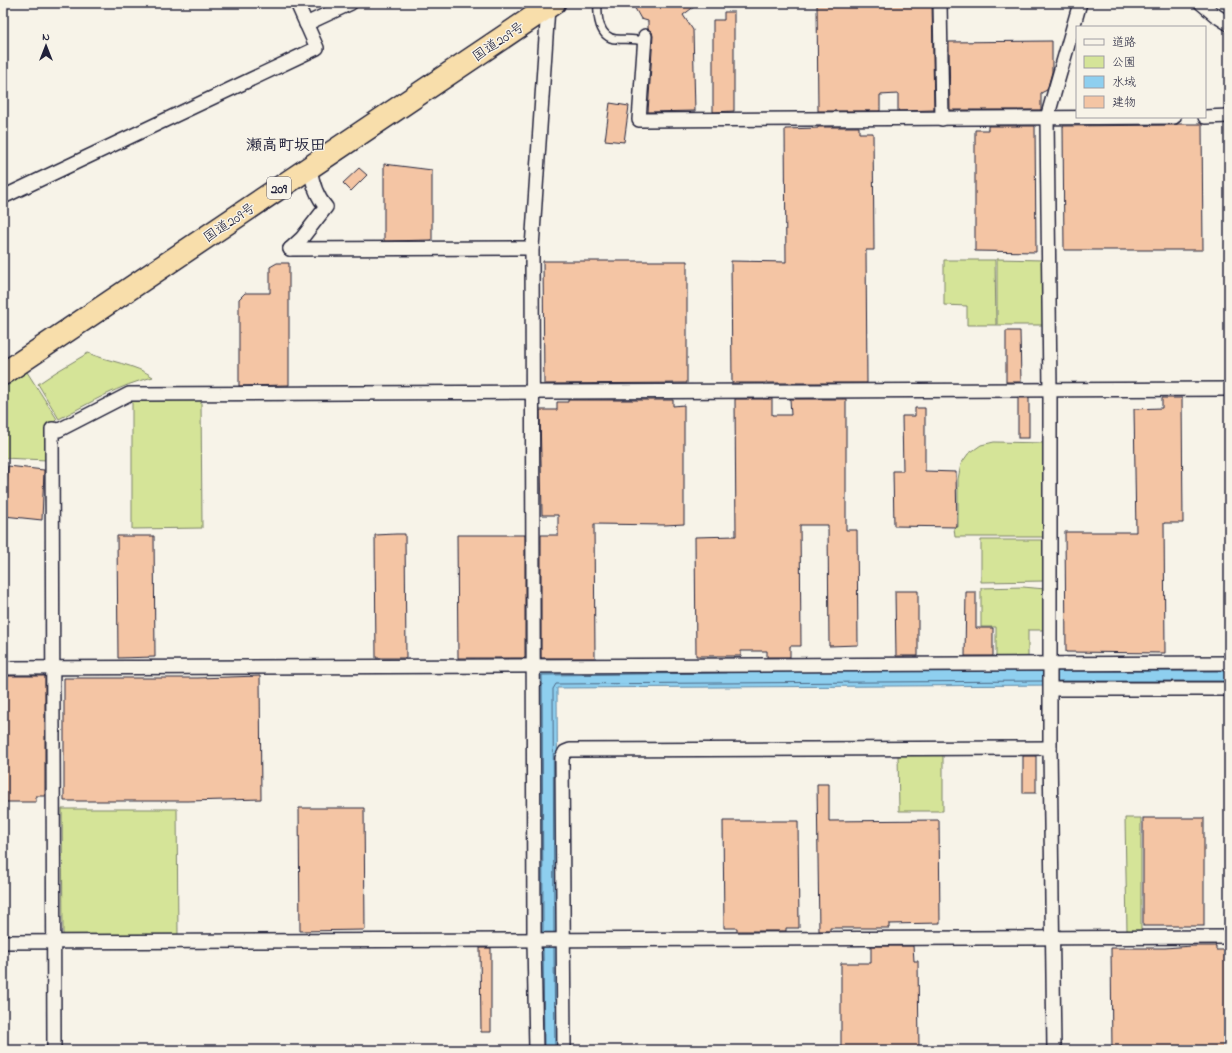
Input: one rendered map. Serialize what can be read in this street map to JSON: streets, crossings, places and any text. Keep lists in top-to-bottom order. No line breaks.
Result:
{"streets":{"highway":["国道209号","209"]},"districts":["瀬高町坂田"],"legend":["道路","公園","水域","建物"],"north":"top"}
